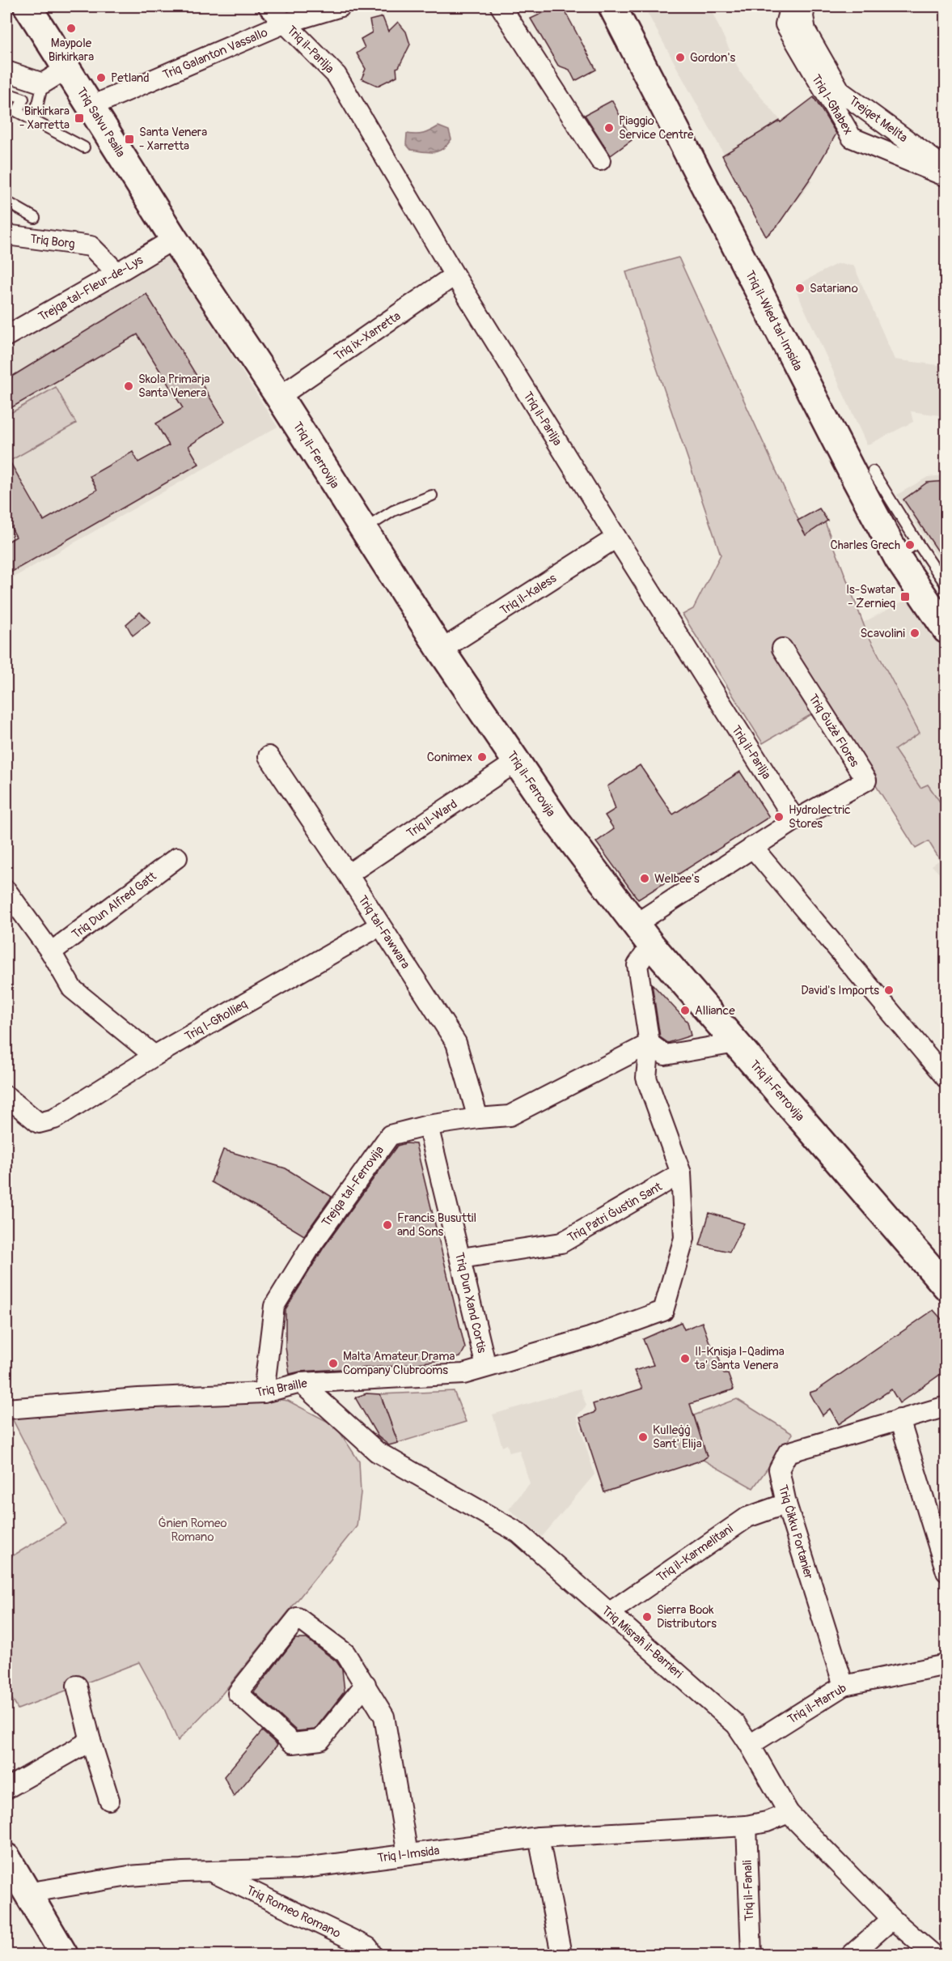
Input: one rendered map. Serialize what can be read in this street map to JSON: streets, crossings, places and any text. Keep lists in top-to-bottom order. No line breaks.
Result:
{"streets":{"main road":["Triq Salvu Psaila","Triq il-Wied tal-Imsida","Triq il-Ferrovija"],"street":["Triq il-Parilja","Triq Galanton Vassallo","Triq l-Għabex","Trejqet Melita","Triq Borg","Trejqa tal-Fleur-de-Lys","Triq ix-Xarretta","Triq il-Kaless","Triq Ġużè Flores","Triq il-Ward","Triq Dun Alfred Gatt","Triq tal-Fawwara","Triq l-Għollieq","Trejqa tal-Ferrovija","Triq Patri Ġustin Sant","Triq Dun Xand Cortis","Triq Braille","Triq Ċikku Portanier","Triq il-Karmelitani","Triq Misraħ il-Barrieri","Triq il-Ħarrub","Triq l-Imsida","Triq il-Fanali","Triq Romeo Romano"]},"crossings":[["Triq il-Parilja","Triq Galanton Vassallo"],["Triq il-Parilja","Triq ix-Xarretta"],["Triq il-Parilja","Triq il-Kaless"],["Triq il-Parilja","Triq Ġużè Flores"],["Triq Galanton Vassallo","Triq Salvu Psaila"],["Triq Salvu Psaila","Trejqa tal-Fleur-de-Lys"],["Triq Salvu Psaila","Triq il-Ferrovija"],["Triq Borg","Trejqa tal-Fleur-de-Lys"],["Trejqa tal-Fleur-de-Lys","Triq il-Ferrovija"],["Triq ix-Xarretta","Triq il-Ferrovija"],["Triq il-Ferrovija","Triq il-Kaless"],["Triq il-Ferrovija","Triq Ġużè Flores"],["Triq il-Ferrovija","Triq il-Ward"],["Triq il-Ward","Triq tal-Fawwara"],["Triq tal-Fawwara","Triq l-Għollieq"],["Triq tal-Fawwara","Trejqa tal-Ferrovija"],["Trejqa tal-Ferrovija","Triq Dun Xand Cortis"],["Trejqa tal-Ferrovija","Triq Braille"],["Triq Patri Ġustin Sant","Triq Dun Xand Cortis"],["Triq Patri Ġustin Sant","Triq Braille"],["Triq Dun Xand Cortis","Triq Braille"],["Triq Braille","Triq Misraħ il-Barrieri"],["Triq Ċikku Portanier","Triq il-Karmelitani"],["Triq Ċikku Portanier","Triq il-Ħarrub"],["Triq il-Karmelitani","Triq Misraħ il-Barrieri"],["Triq Misraħ il-Barrieri","Triq il-Ħarrub"],["Triq Misraħ il-Barrieri","Triq l-Imsida"],["Triq l-Imsida","Triq il-Fanali"],["Triq l-Imsida","Triq Romeo Romano"]],"parks":["Ġnien Romeo Romano"],"places":{"other":["Maypole Birkirkara","Gordon's","Petland","Piaggio Service Centre","Satariano","Skola Primarja Santa Venera","Charles Grech","Scavolini","Conimex","Hydrolectric Stores","Welbee's","David's Imports","Alliance","Francis Busuttil and Sons","Il-Knisja l-Qadima ta' Santa Venera","Malta Amateur Drama Company Clubrooms","Kulleġġ Sant' Elija","Sierra Book Distributors"],"transit":["Birkirkara - Xarretta","Santa Venera - Xarretta","Is-Swatar - Żernieq"]}}
